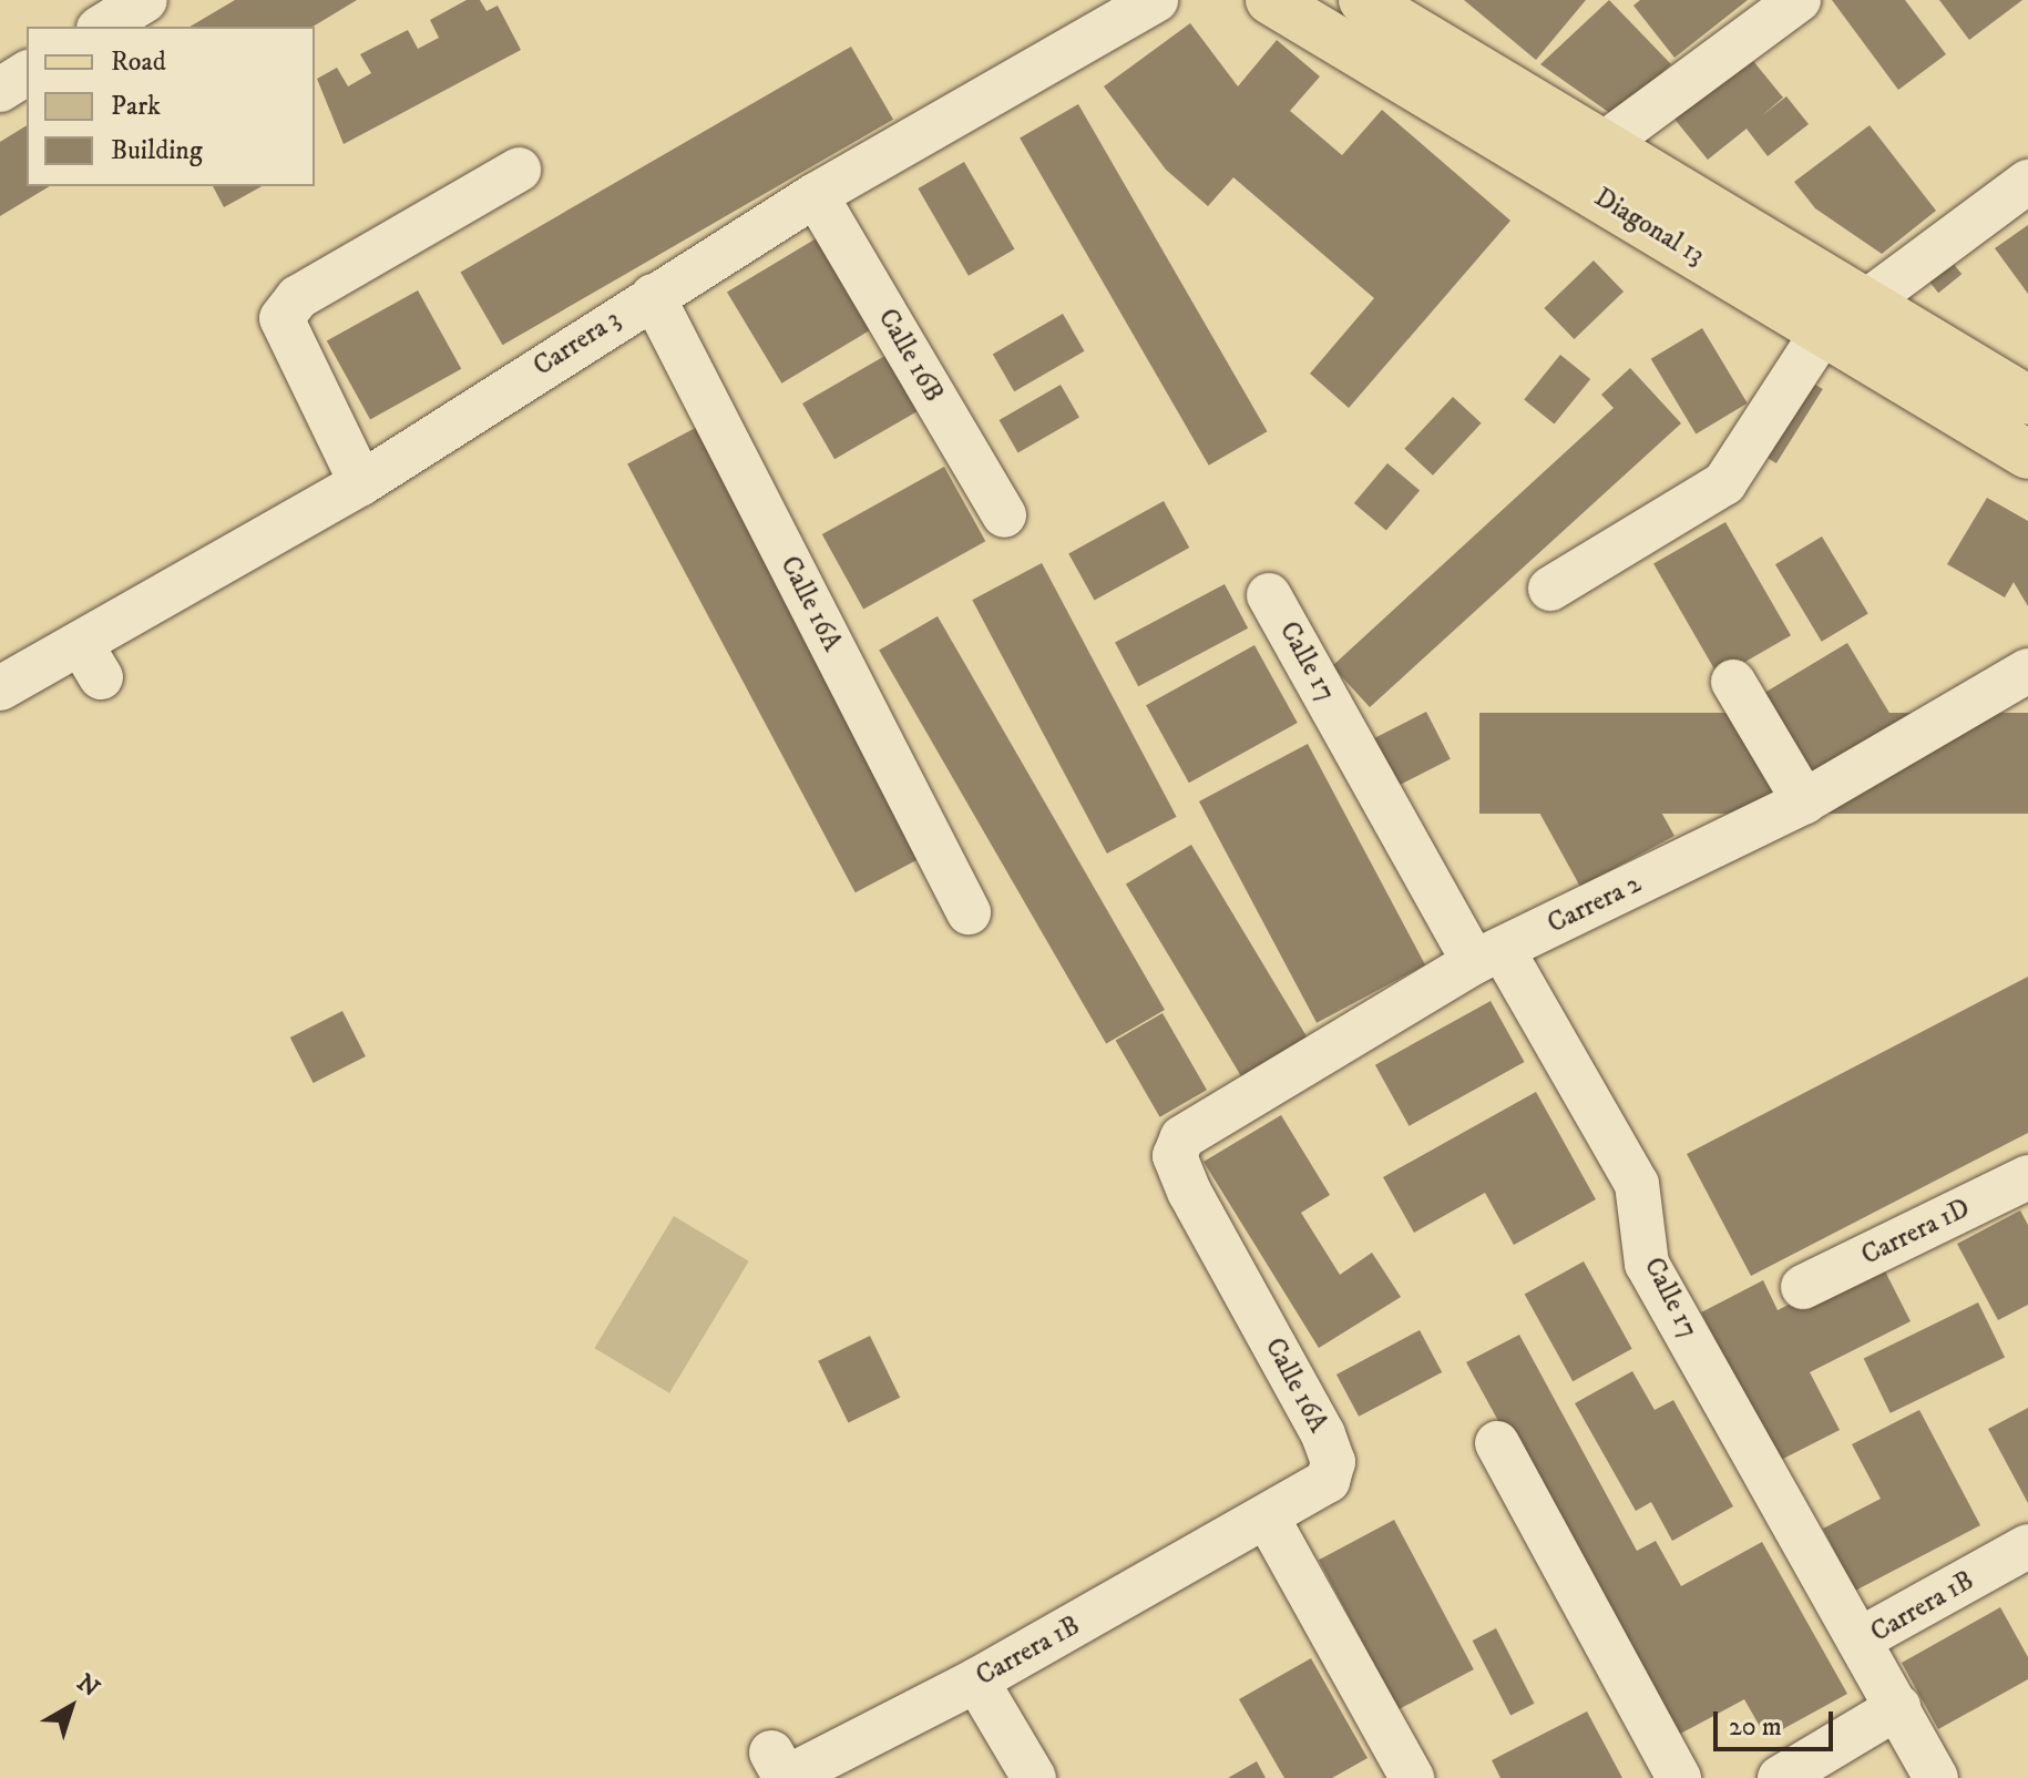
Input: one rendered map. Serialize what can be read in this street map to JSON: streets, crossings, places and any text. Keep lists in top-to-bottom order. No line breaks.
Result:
{"streets":{"main road":["Diagonal 13"],"street":["Carrera 3","Calle 16B","Calle 16A","Calle 17","Carrera 2","Carrera 1D","Carrera 1B"]},"crossings":[["Carrera 3","Calle 16B"],["Carrera 3","Calle 16A"],["Calle 16A","Carrera 2"],["Calle 16A","Carrera 1B"],["Calle 17","Carrera 2"],["Calle 17","Carrera 1B"]],"legend":["Road","Park","Building"],"scale_bar":"20 m","north":"top right"}
